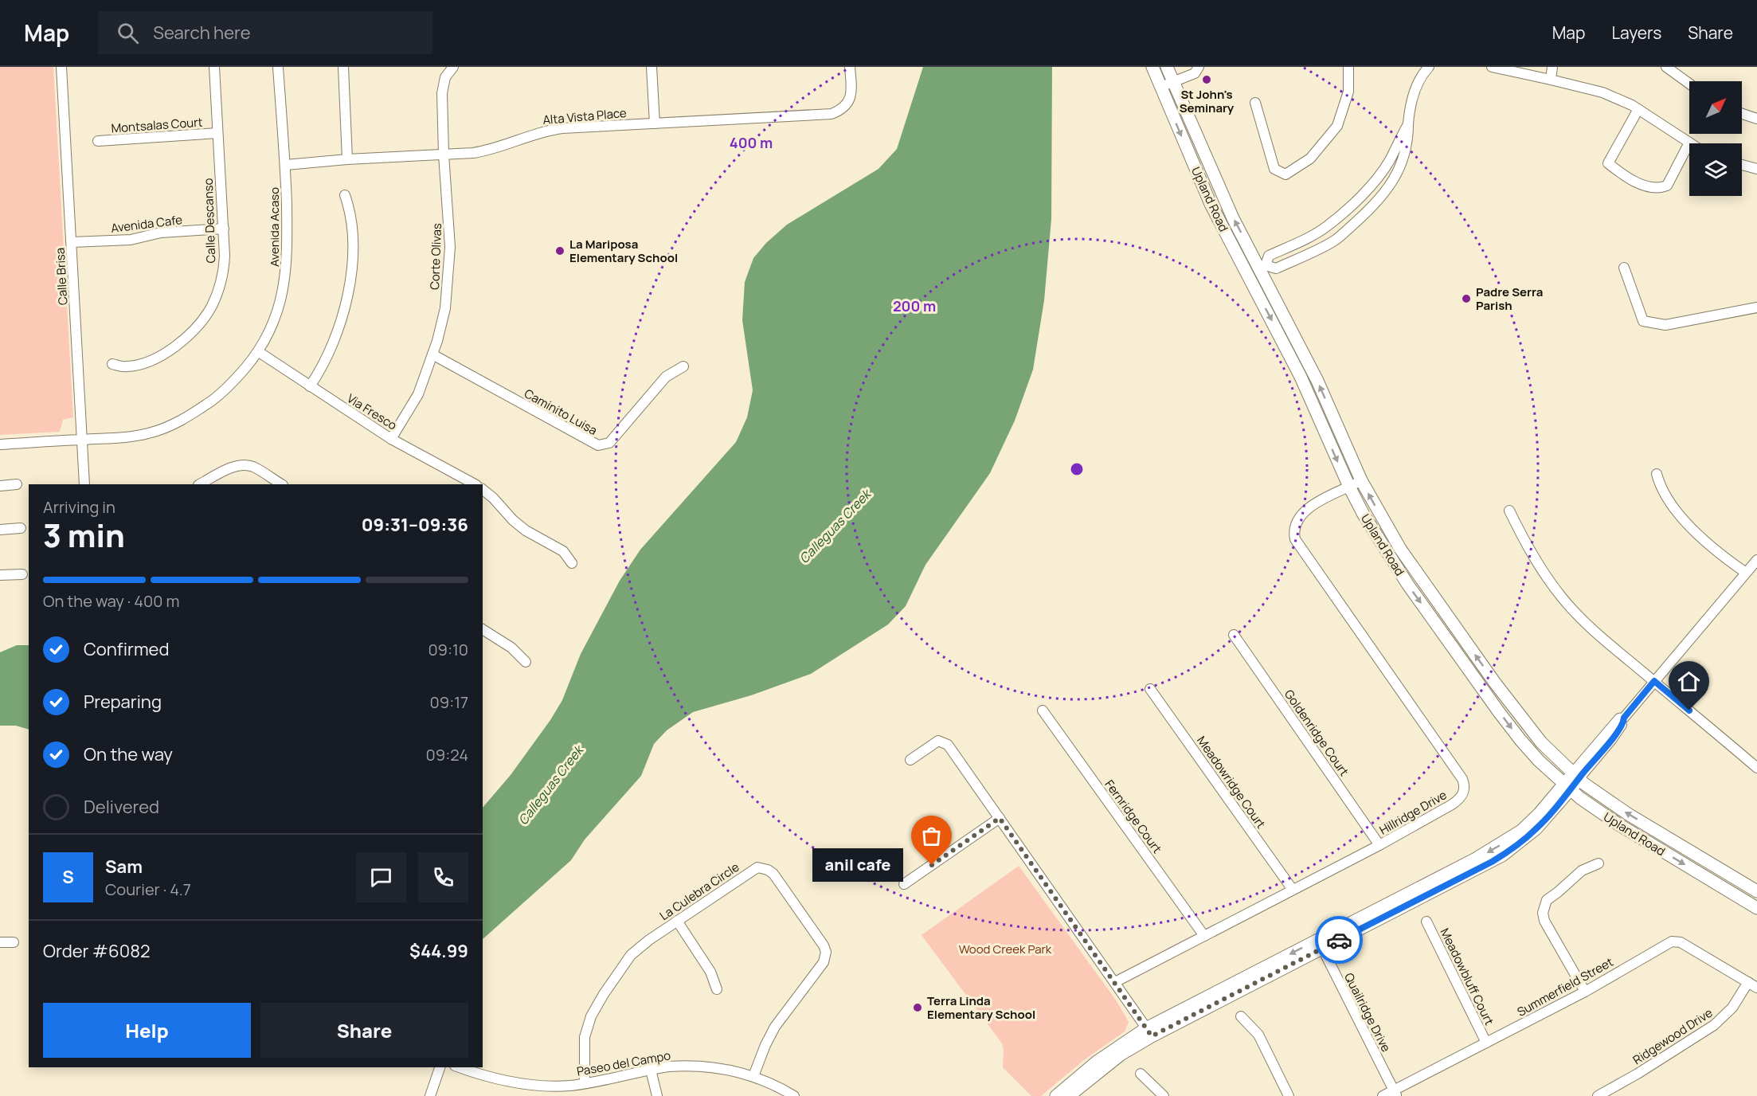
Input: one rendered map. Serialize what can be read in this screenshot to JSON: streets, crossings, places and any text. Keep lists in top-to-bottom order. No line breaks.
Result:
{"streets":{"main road":["Upland Road"],"street":["Alta Vista Place","Montsalas Court","Calle Descanso","Avenida Cafe","Avenida Acaso","Corte Olivas","Calle Brisa","Via Fresco","Caminito Luisa","Goldenridge Court","Meadowridge Court","Hillridge Drive","Fernridge Court","La Culebra Circle","Meadowbluff Court","Summerfield Street","Quailridge Drive","Ridgewood Drive","Paseo del Campo"]},"crossings":[["Alta Vista Place","Avenida Acaso"],["Alta Vista Place","Corte Olivas"],["Montsalas Court","Calle Descanso"],["Upland Road","Hillridge Drive"],["Calle Descanso","Avenida Cafe"],["Avenida Cafe","Calle Brisa"],["Avenida Acaso","Calle Brisa"],["Avenida Acaso","Via Fresco"],["Corte Olivas","Via Fresco"],["Corte Olivas","Caminito Luisa"],["Goldenridge Court","Hillridge Drive"],["Meadowridge Court","Hillridge Drive"],["Hillridge Drive","Fernridge Court"],["La Culebra Circle","Paseo del Campo"],["Meadowbluff Court","Summerfield Street"],["Summerfield Street","Quailridge Drive"],["Summerfield Street","Ridgewood Drive"]],"water":["Calleguas Creek"],"parks":["Wood Creek Park"],"places":["St John's Seminary","La Mariposa Elementary School","Padre Serra Parish","anil cafe","Terra Linda Elementary School"],"north":"top right","page":{"header":"Map","search":"Search here","nav":["Map","Layers","Share"],"heading":["3 min","Arriving in","09:31–09:36"],"panel":["Sam","Courier · 4.7","Order #6082","$44.99"],"bar":"On the way · 400 m","list":[["Confirmed","09:10"],["Preparing","09:17"],["On the way","09:24"],"Delivered"],"bubble":"anil cafe","round":"S","buttons":["Help","Share"]},"rings":["400 m","200 m"]}
